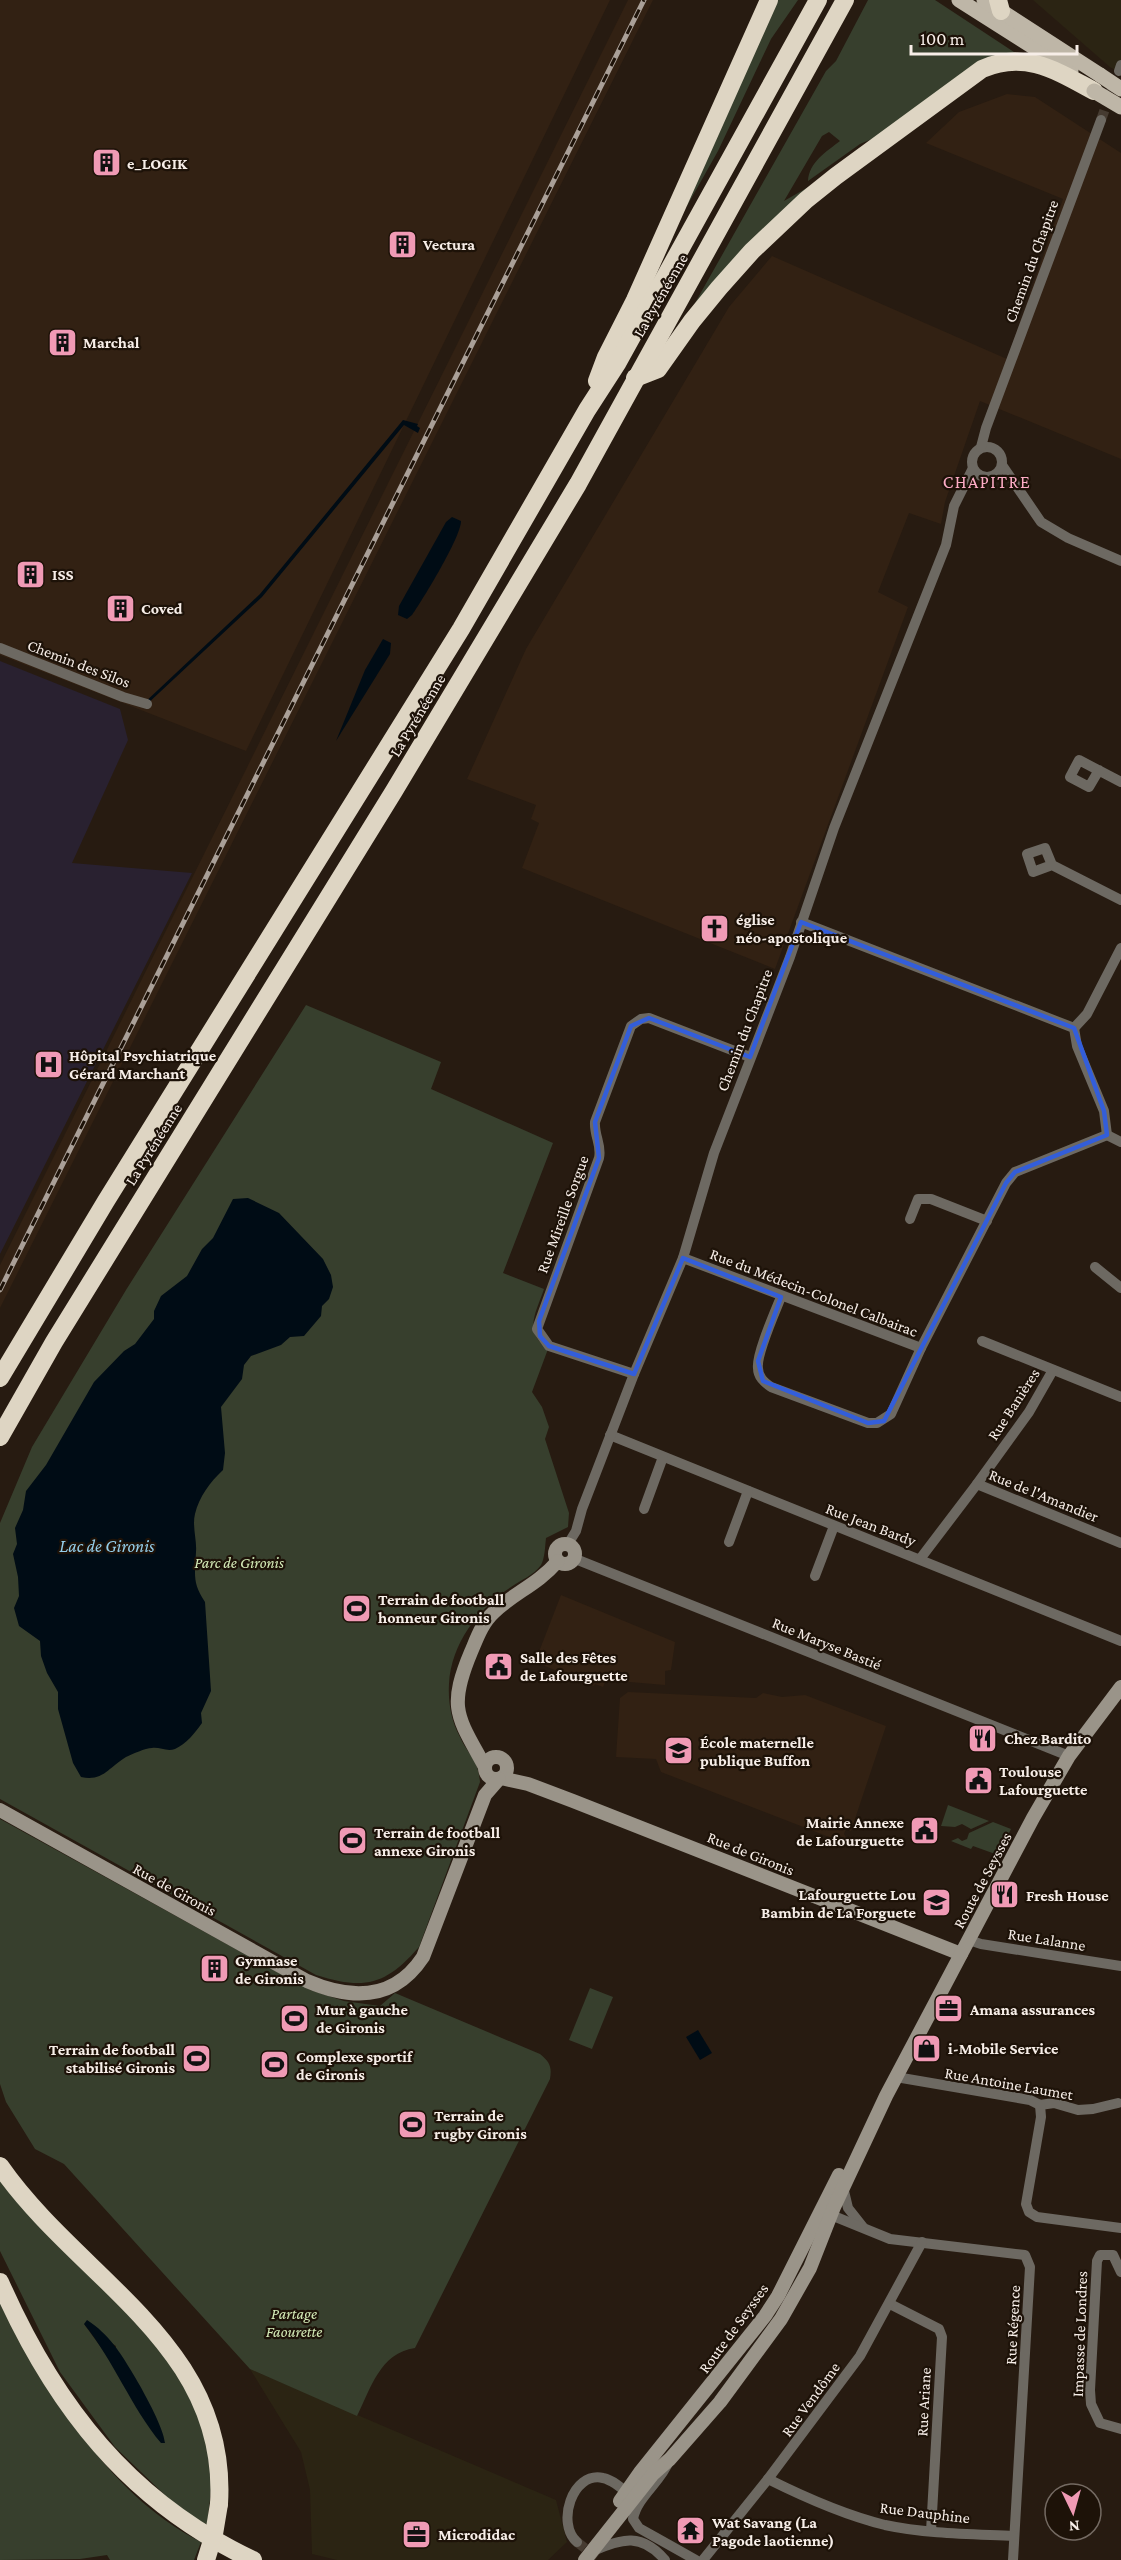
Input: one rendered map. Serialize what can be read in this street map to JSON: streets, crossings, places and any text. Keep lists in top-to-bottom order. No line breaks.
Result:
{"streets":{"highway":["La Pyrénéenne"],"main road":["Rue de Gironis","Route de Seysses"],"street":["Chemin du Chapitre","Chemin des Silos","Rue Mireille Sorgue","Rue du Médecin-Colonel Calbairac","Rue Banières","Rue de l'Amandier","Rue Jean Bardy","Rue Maryse Bastié","Rue Lalanne","Rue Antoine Laumet","Rue Régence","Impasse de Londres","Rue Vendôme","Rue Ariane","Rue Dauphine"]},"crossings":[["Chemin du Chapitre","Rue Mireille Sorgue"],["Chemin du Chapitre","Rue du Médecin-Colonel Calbairac"],["Chemin du Chapitre","Rue Jean Bardy"],["Chemin du Chapitre","Rue Maryse Bastié"],["Rue Banières","Rue de l'Amandier"],["Rue de l'Amandier","Rue Jean Bardy"],["Rue Maryse Bastié","Route de Seysses"],["Rue de Gironis","Route de Seysses"],["Route de Seysses","Rue Lalanne"],["Route de Seysses","Rue Antoine Laumet"],["Route de Seysses","Rue Régence"],["Rue Régence","Rue Vendôme"],["Rue Régence","Rue Dauphine"],["Rue Vendôme","Rue Ariane"],["Rue Vendôme","Rue Dauphine"],["Rue Ariane","Rue Dauphine"]],"districts":["CHAPITRE"],"water":["Lac de Gironis"],"parks":["Parc de Gironis","Partage Faourette"],"places":{"building":["e_LOGIK","Vectura","Marchal","ISS","Coved","Gymnase de Gironis"],"church":["église néo-apostolique"],"hospital":["Hôpital Psychiatrique Gérard Marchant"],"sports":["Terrain de football honneur Gironis","Terrain de football annexe Gironis","Mur à gauche de Gironis","Terrain de football stabilisé Gironis","Complexe sportif de Gironis","Terrain de rugby Gironis"],"public building":["Salle des Fêtes de Lafourguette","Toulouse Lafourguette","Mairie Annexe de Lafourguette"],"restaurant":["Chez Bardito","Fresh House"],"school or university":["École maternelle publique Buffon","Lafourguette Lou Bambin de La Forguete"],"office":["Amana assurances","Microdidac"],"shop":["i-Mobile Service"],"temple":["Wat Savang (La Pagode laotienne)"]},"scale_bar":"100 m","north":"bottom"}
